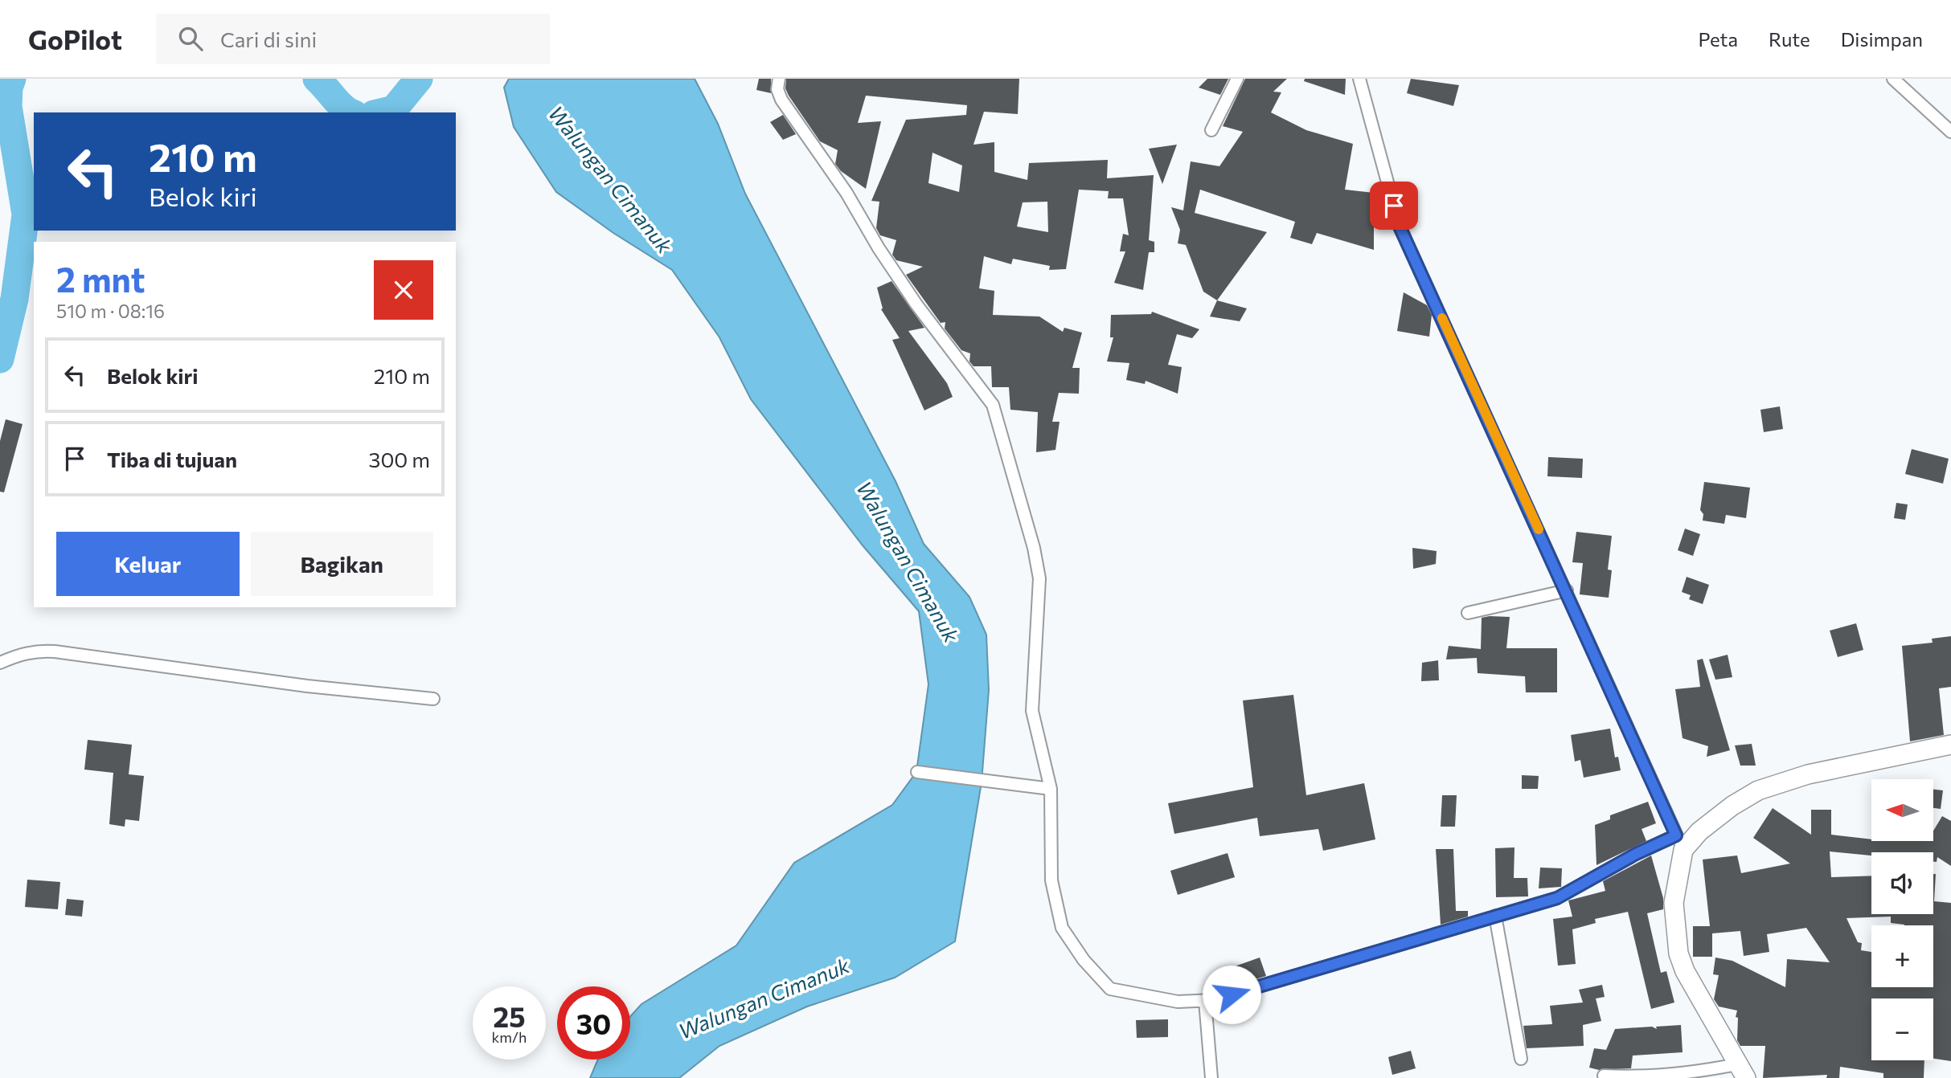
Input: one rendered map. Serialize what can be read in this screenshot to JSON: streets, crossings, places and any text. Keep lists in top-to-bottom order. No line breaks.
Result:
{"water":["Walungan Cimanuk"],"north":"left","page":{"header":"GoPilot","search":"Cari di sini","nav":["Peta","Rute","Disimpan"],"turn":["210 m","Belok kiri"],"heading":["2 mnt","510 m · 08:16"],"list":[{"name":"Belok kiri","value":"210 m"},{"name":"Tiba di tujuan","value":"300 m"}],"buttons":["Keluar","Bagikan"],"map_buttons":["+","−"],"speed":"25 km/h","limit":"30"}}
